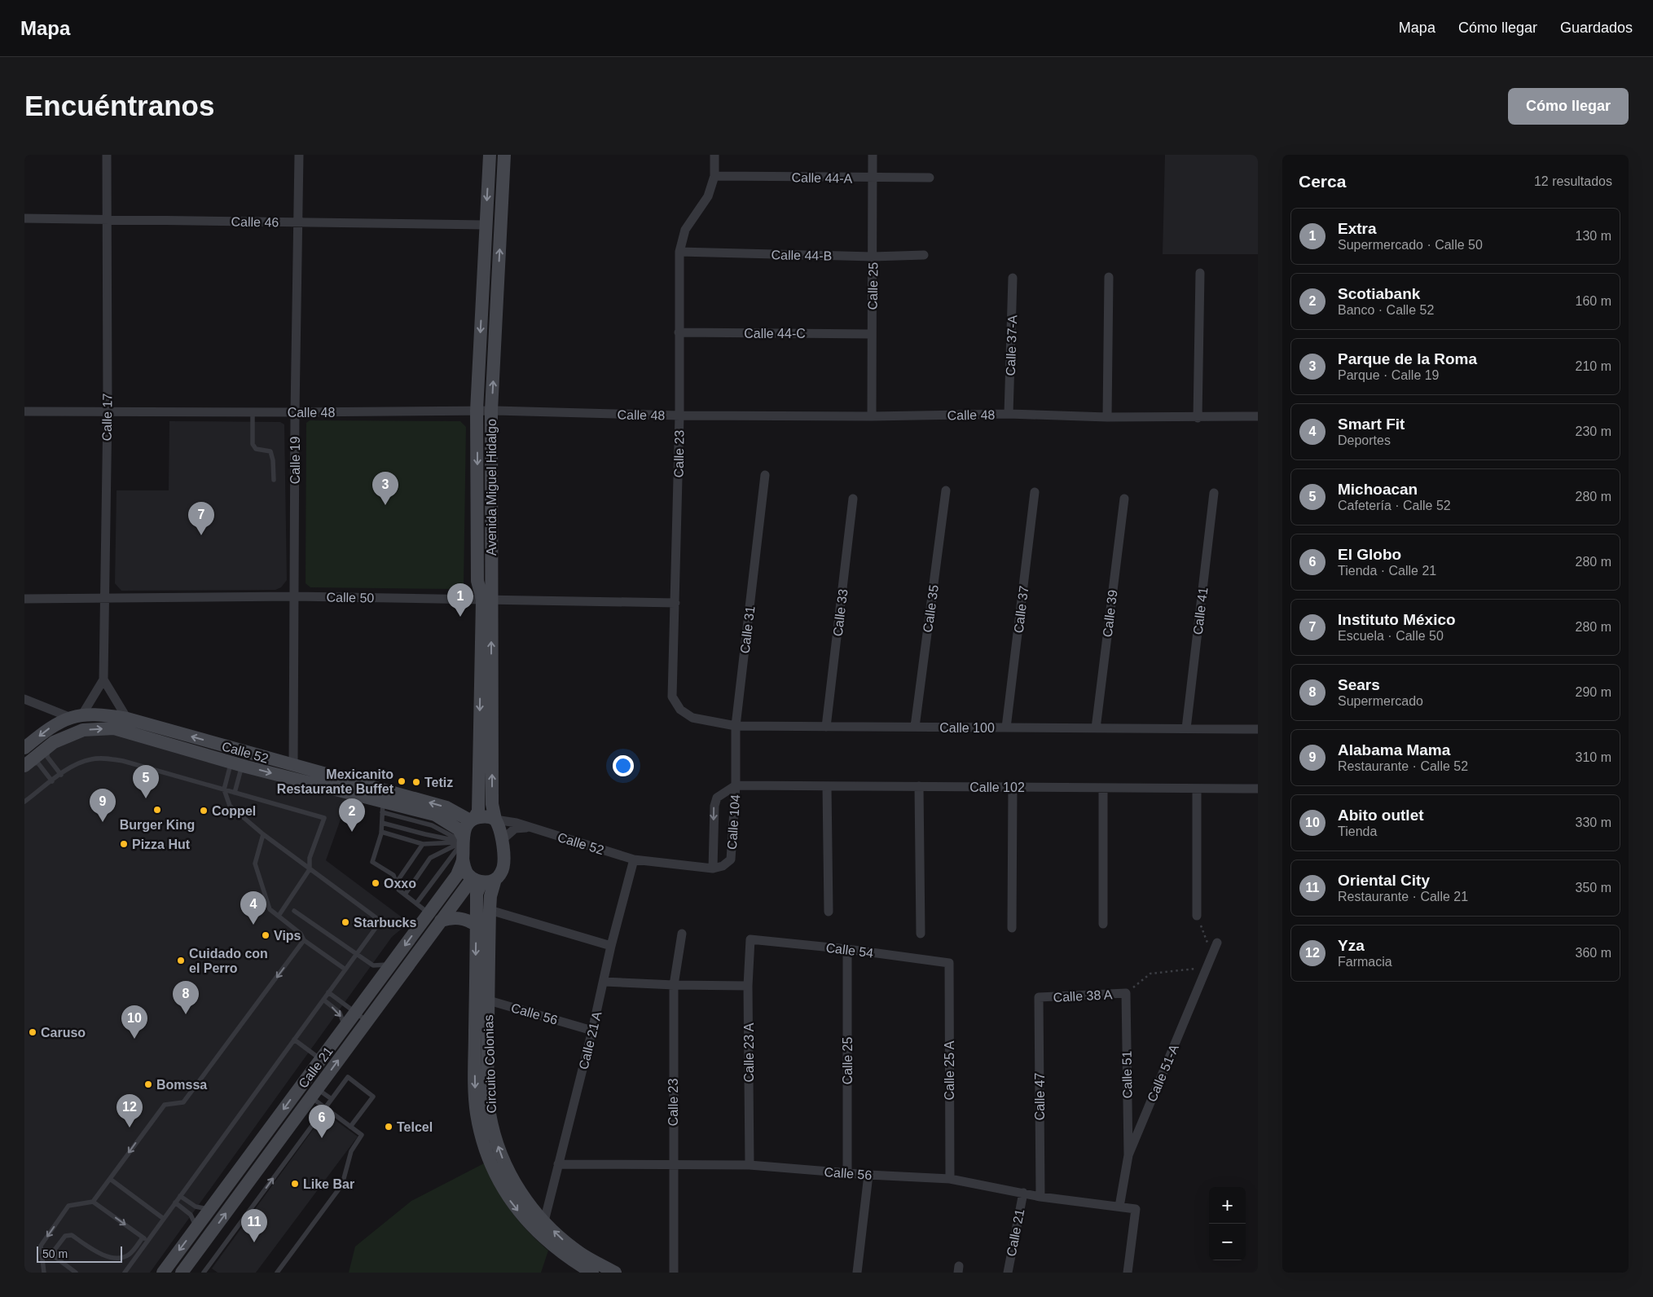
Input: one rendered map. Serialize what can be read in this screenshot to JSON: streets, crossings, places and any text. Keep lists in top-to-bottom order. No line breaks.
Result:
{"streets":{"street":["Calle 44-A","Calle 46","Calle 44-B","Calle 25","Calle 44-C","Calle 37-A","Calle 48","Calle 17","Calle 23","Calle 19","Avenida Miguel Hidalgo","Calle 50","Calle 35","Calle 37","Calle 41","Calle 33","Calle 39","Calle 31","Calle 100","Calle 52","Calle 102","Calle 104","Calle 54","Calle 38 A","Calle 56","Calle 21 A","Calle 23 A","Circuito Colonias","Calle 21","Calle 25 A","Calle 51-A","Calle 51","Calle 47"]},"crossings":[["Calle 44-A","Calle 25"],["Calle 44-A","Calle 23"],["Calle 46","Calle 17"],["Calle 46","Calle 19"],["Calle 46","Avenida Miguel Hidalgo"],["Calle 44-B","Calle 25"],["Calle 44-B","Calle 23"],["Calle 25","Calle 44-C"],["Calle 25","Calle 48"],["Calle 25","Calle 54"],["Calle 25","Calle 56"],["Calle 44-C","Calle 23"],["Calle 37-A","Calle 48"],["Calle 48","Calle 17"],["Calle 48","Calle 23"],["Calle 48","Calle 19"],["Calle 48","Avenida Miguel Hidalgo"],["Calle 17","Calle 50"],["Calle 23","Calle 50"],["Calle 23","Calle 100"],["Calle 23","Calle 56"],["Calle 19","Calle 50"],["Calle 19","Calle 52"],["Avenida Miguel Hidalgo","Calle 50"],["Avenida Miguel Hidalgo","Calle 52"],["Avenida Miguel Hidalgo","Circuito Colonias"],["Avenida Miguel Hidalgo","Calle 21"],["Calle 35","Calle 100"],["Calle 37","Calle 100"],["Calle 41","Calle 100"],["Calle 33","Calle 100"],["Calle 39","Calle 100"],["Calle 31","Calle 100"],["Calle 31","Calle 102"],["Calle 31","Calle 104"],["Calle 52","Calle 21 A"],["Calle 52","Circuito Colonias"],["Calle 52","Calle 21"],["Calle 102","Calle 104"],["Calle 54","Calle 23 A"],["Calle 54","Calle 25 A"],["Calle 38 A","Calle 51"],["Calle 38 A","Calle 47"],["Calle 56","Calle 21 A"],["Calle 56","Calle 23 A"],["Calle 56","Circuito Colonias"],["Calle 56","Calle 21"],["Calle 56","Calle 25 A"],["Calle 56","Calle 51-A"],["Calle 56","Calle 47"],["Calle 21 A","Circuito Colonias"],["Circuito Colonias","Calle 21"],["Calle 51-A","Calle 51"]],"places":["Mexicanito Restaurante Buffet","Tetiz","Burger King","Coppel","Pizza Hut","Oxxo","Starbucks","Vips","Cuidado con el Perro","Caruso","Bomssa","Telcel","Like Bar"],"scale_bar":"50 m","page":{"header":"Mapa","nav":["Mapa","Cómo llegar","Guardados"],"buttons":"Cómo llegar","title":"Encuéntranos","heading":["Cerca","12 resultados"],"list":[{"mark":"1","name":"Extra","note":"Supermercado · Calle 50","value":"130 m"},{"mark":"2","name":"Scotiabank","note":"Banco · Calle 52","value":"160 m"},{"mark":"3","name":"Parque de la Roma","note":"Parque · Calle 19","value":"210 m"},{"mark":"4","name":"Smart Fit","note":"Deportes","value":"230 m"},{"mark":"5","name":"Michoacan","note":"Cafetería · Calle 52","value":"280 m"},{"mark":"6","name":"El Globo","note":"Tienda · Calle 21","value":"280 m"},{"mark":"7","name":"Instituto México","note":"Escuela · Calle 50","value":"280 m"},{"mark":"8","name":"Sears","note":"Supermercado","value":"290 m"},{"mark":"9","name":"Alabama Mama","note":"Restaurante · Calle 52","value":"310 m"},{"mark":"10","name":"Abito outlet","note":"Tienda","value":"330 m"},{"mark":"11","name":"Oriental City","note":"Restaurante · Calle 21","value":"350 m"},{"mark":"12","name":"Yza","note":"Farmacia","value":"360 m"}],"pins":["3","7","1","5","9","2","4","8","10","12","6","11"],"map_buttons":["+","−"],"scale":"50 m"}}
